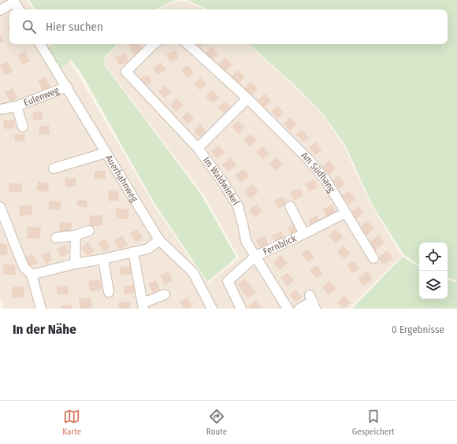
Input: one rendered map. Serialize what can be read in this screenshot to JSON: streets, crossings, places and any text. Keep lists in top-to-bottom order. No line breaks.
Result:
{"streets":{"street":["Eulenweg","Am Südhang","Auerhahnweg","Im Waldwinkel","Fernblick"]},"crossings":[["Eulenweg","Auerhahnweg"],["Am Südhang","Fernblick"],["Im Waldwinkel","Fernblick"]],"page":{"search":"Hier suchen","heading":["In der Nähe","0 Ergebnisse"],"nav":["Karte","Route","Gespeichert"]}}
